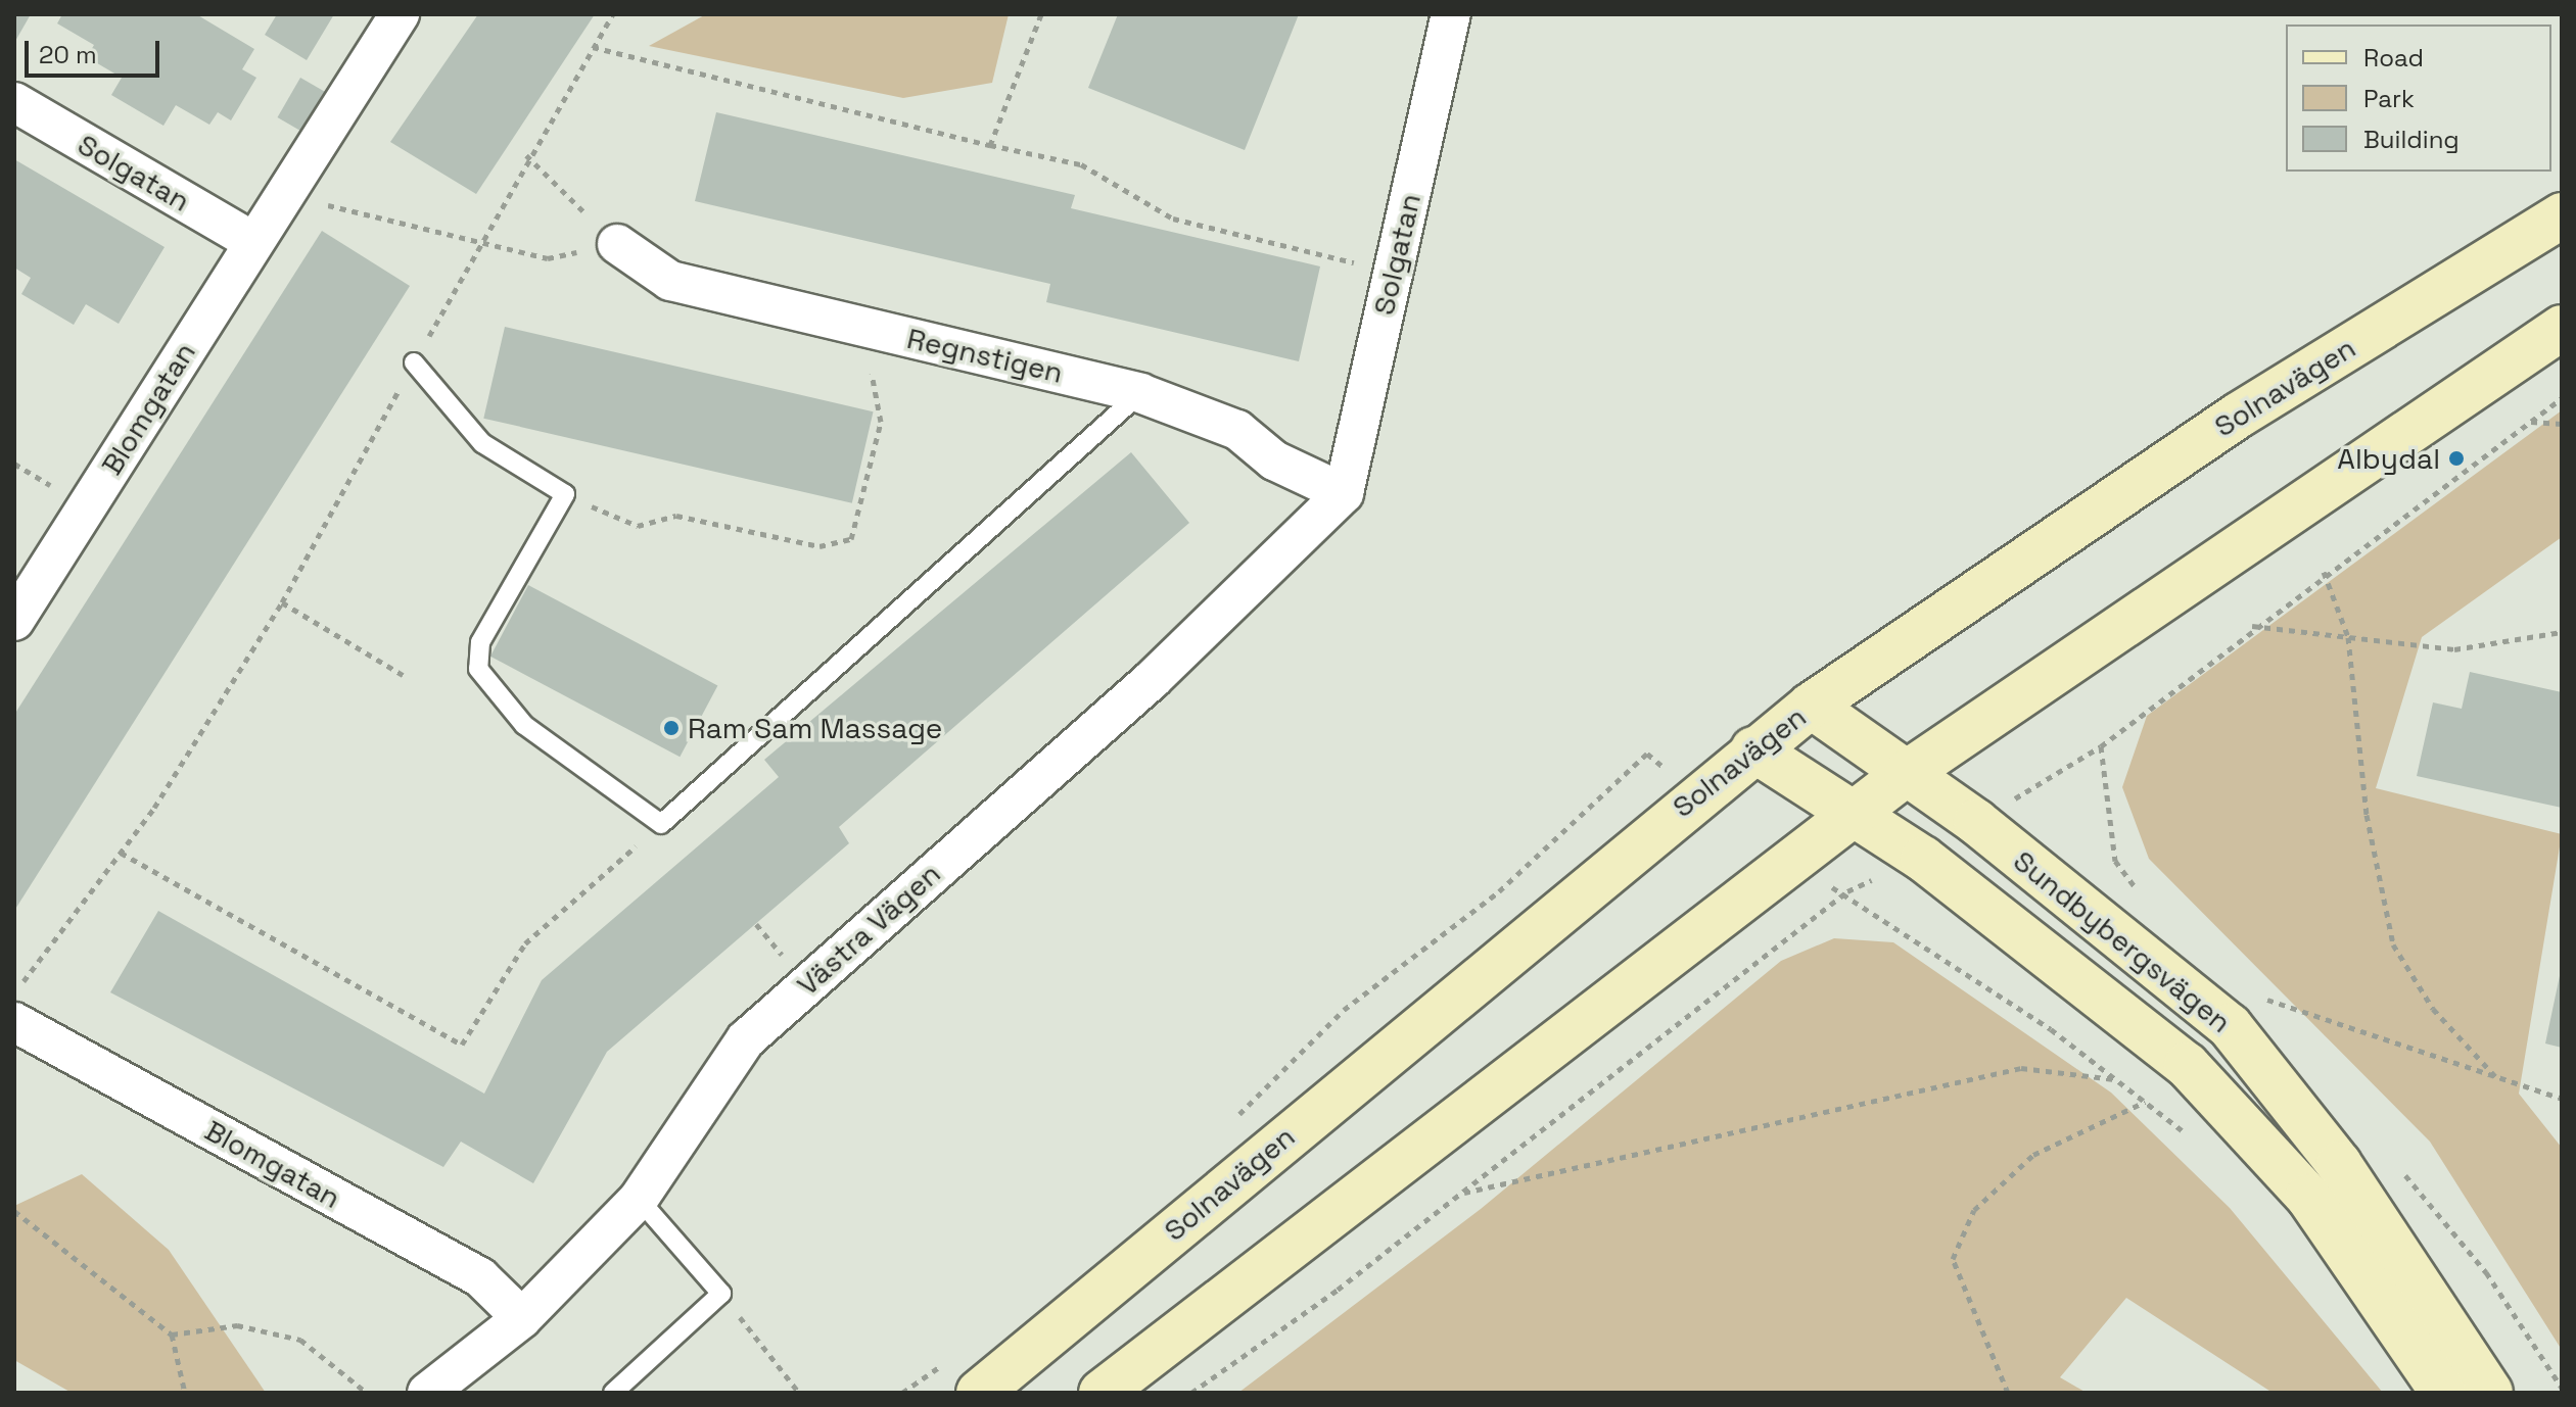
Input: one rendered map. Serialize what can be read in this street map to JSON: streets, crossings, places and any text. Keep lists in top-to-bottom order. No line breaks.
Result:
{"streets":{"main road":["Solnavägen","Sundbybergsvägen"],"street":["Solgatan","Regnstigen","Blomgatan","Västra Vägen"]},"crossings":[["Solgatan","Regnstigen"],["Solgatan","Blomgatan"],["Solgatan","Västra Vägen"],["Regnstigen","Västra Vägen"],["Solnavägen","Sundbybergsvägen"],["Blomgatan","Västra Vägen"]],"places":["Albydal","Ram Sam Massage"],"legend":["Road","Park","Building"],"scale_bar":"20 m"}
